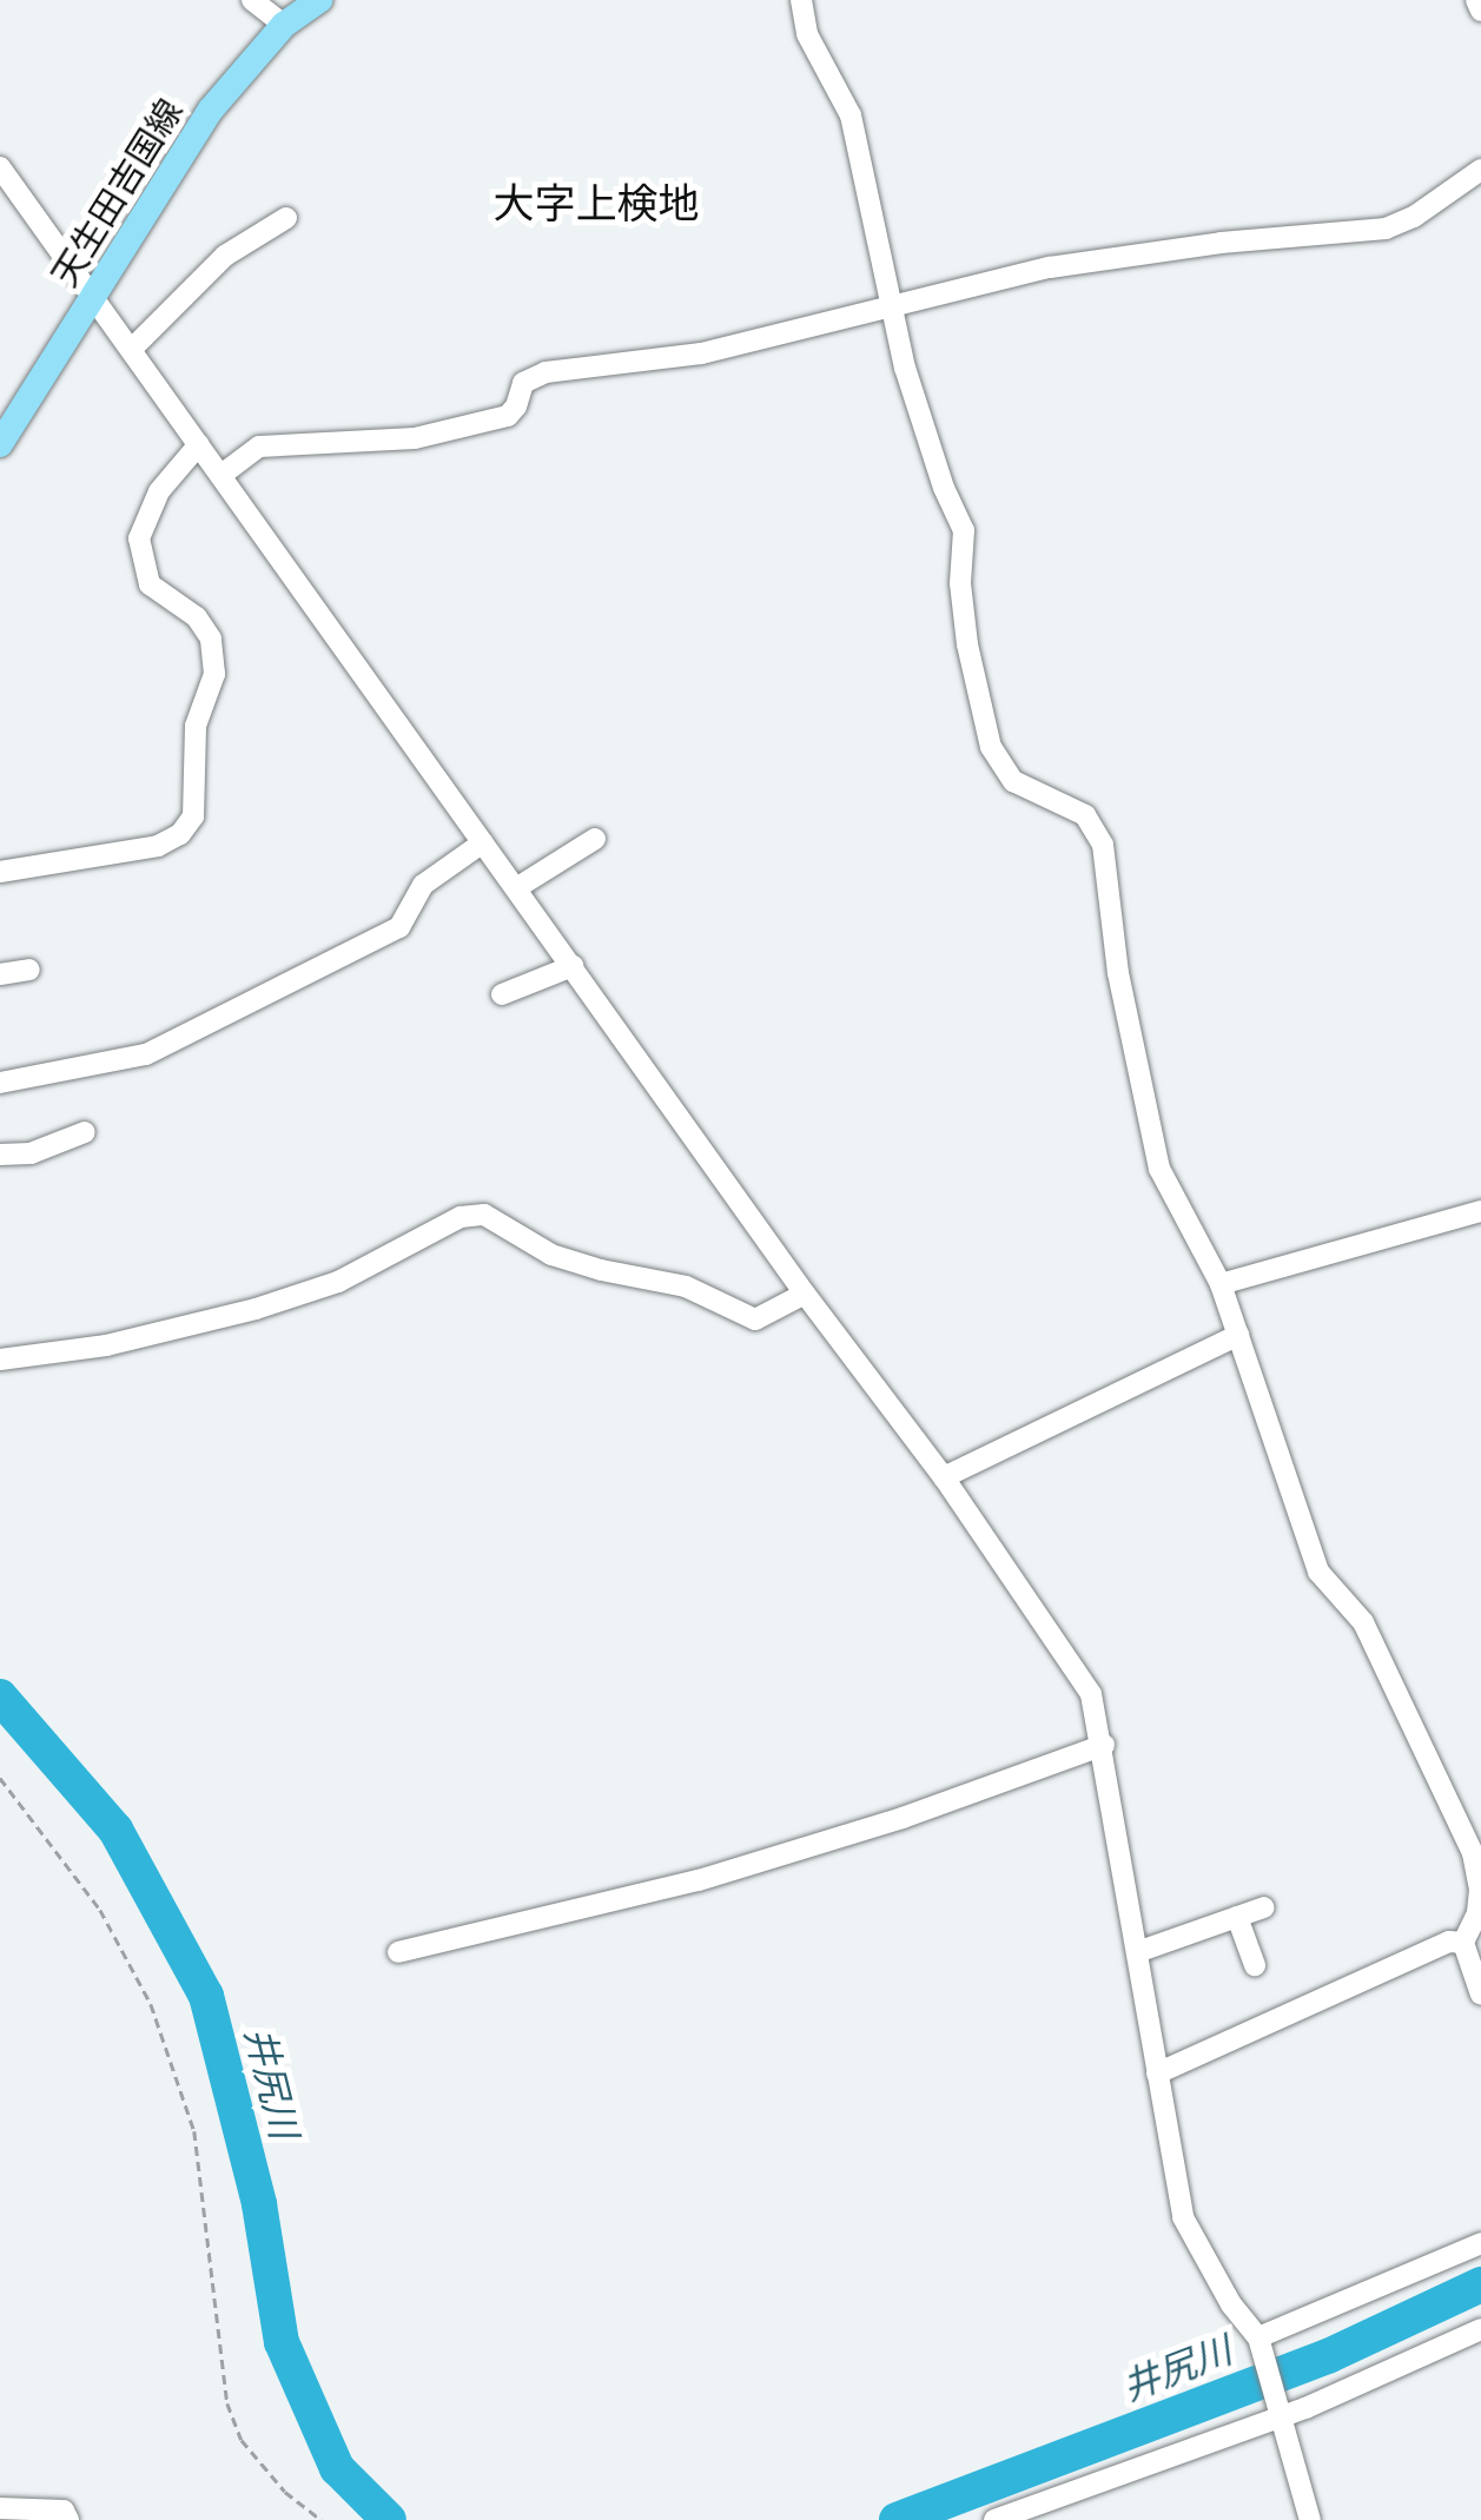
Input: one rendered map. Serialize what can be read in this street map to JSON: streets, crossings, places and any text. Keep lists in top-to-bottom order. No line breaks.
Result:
{"streets":{"main road":["天生田吉国線"]},"districts":["大字上検地"],"water":["井尻川"]}
